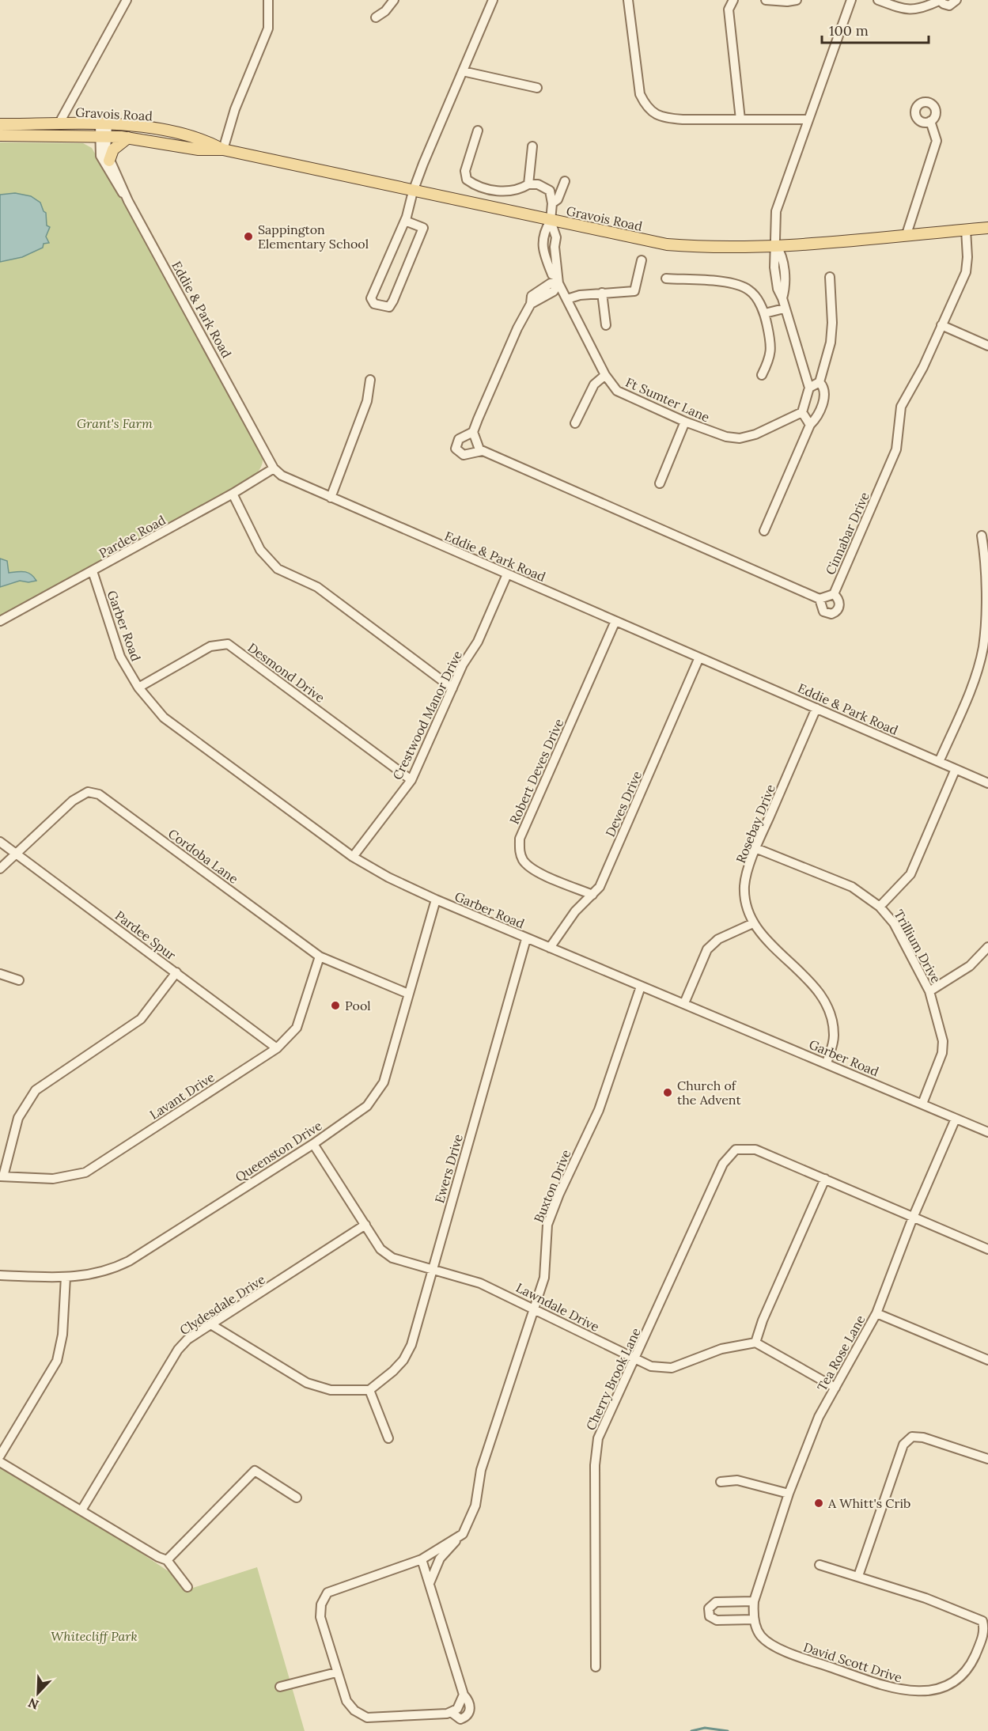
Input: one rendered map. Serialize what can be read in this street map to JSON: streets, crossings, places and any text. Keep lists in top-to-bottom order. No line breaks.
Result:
{"streets":{"main road":["Gravois Road"],"street":["Eddie & Park Road","Ft Sumter Lane","Cinnabar Drive","Pardee Road","Garber Road","Desmond Drive","Crestwood Manor Drive","Robert Deves Drive","Deves Drive","Rosebay Drive","Cordoba Lane","Pardee Spur","Trillium Drive","Lavant Drive","Queenston Drive","Ewers Drive","Buxton Drive","Clydesdale Drive","Lawndale Drive","Tea Rose Lane","Cherry Brook Lane","David Scott Drive"]},"crossings":[["Gravois Road","Eddie & Park Road"],["Gravois Road","Ft Sumter Lane"],["Gravois Road","Cinnabar Drive"],["Eddie & Park Road","Pardee Road"],["Eddie & Park Road","Crestwood Manor Drive"],["Eddie & Park Road","Robert Deves Drive"],["Eddie & Park Road","Deves Drive"],["Eddie & Park Road","Rosebay Drive"],["Pardee Road","Garber Road"],["Garber Road","Desmond Drive"],["Garber Road","Crestwood Manor Drive"],["Garber Road","Deves Drive"],["Garber Road","Trillium Drive"],["Garber Road","Queenston Drive"],["Garber Road","Ewers Drive"],["Garber Road","Buxton Drive"],["Garber Road","Tea Rose Lane"],["Desmond Drive","Crestwood Manor Drive"],["Robert Deves Drive","Deves Drive"],["Rosebay Drive","Trillium Drive"],["Cordoba Lane","Pardee Spur"],["Cordoba Lane","Lavant Drive"],["Cordoba Lane","Queenston Drive"],["Pardee Spur","Lavant Drive"],["Queenston Drive","Lawndale Drive"],["Ewers Drive","Lawndale Drive"],["Buxton Drive","Lawndale Drive"],["Clydesdale Drive","Lawndale Drive"],["Lawndale Drive","Cherry Brook Lane"],["Tea Rose Lane","David Scott Drive"]],"parks":["Grant's Farm","Whitecliff Park"],"places":["Sappington Elementary School","Pool","Church of the Advent","A Whitt's Crib"],"scale_bar":"100 m","north":"bottom left"}
